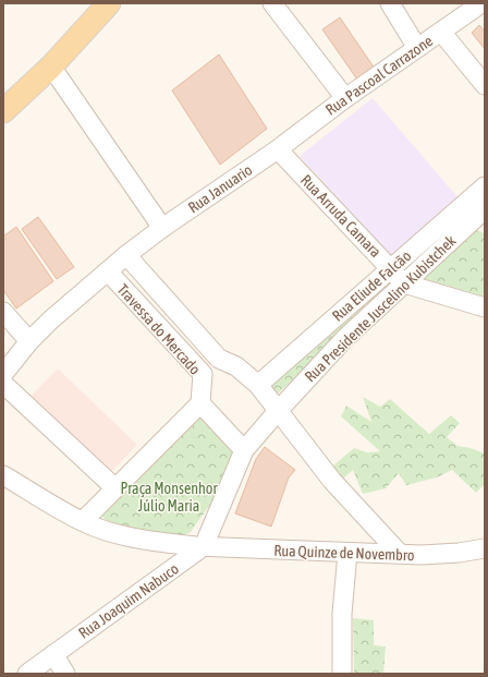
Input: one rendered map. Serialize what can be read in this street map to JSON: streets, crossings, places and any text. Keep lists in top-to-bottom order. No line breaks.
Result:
{"streets":{"street":["Rua Pascoal Carrazone","Rua Januario","Rua Arruda Camara","Rua Eliude Falcão","Rua Presidente Juscelino Kubistchek","Travessa do Mercado","Rua Quinze de Novembro","Rua Joaquim Nabuco"]},"crossings":[["Rua Pascoal Carrazone","Rua Januario"],["Rua Pascoal Carrazone","Rua Arruda Camara"],["Rua Januario","Rua Arruda Camara"],["Rua Januario","Travessa do Mercado"],["Rua Arruda Camara","Rua Eliude Falcão"],["Rua Arruda Camara","Rua Presidente Juscelino Kubistchek"],["Rua Presidente Juscelino Kubistchek","Rua Quinze de Novembro"],["Rua Presidente Juscelino Kubistchek","Rua Joaquim Nabuco"],["Rua Quinze de Novembro","Rua Joaquim Nabuco"]],"parks":["Praça Monsenhor Júlio Maria"]}
